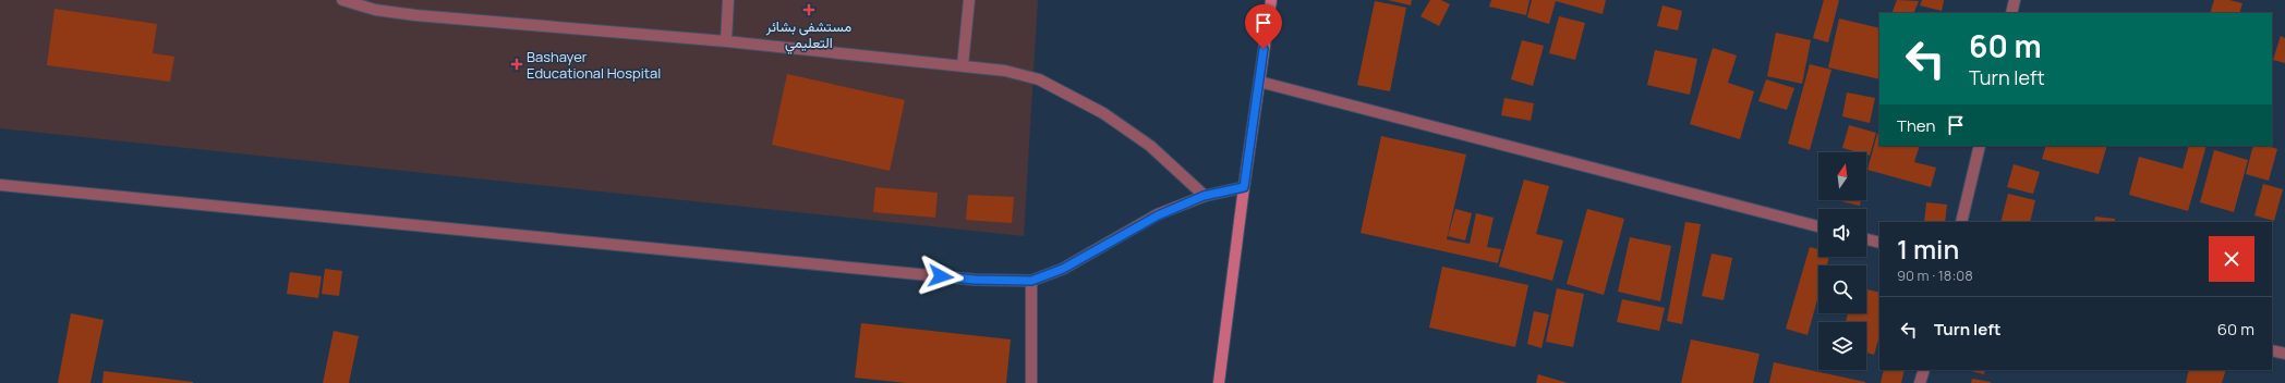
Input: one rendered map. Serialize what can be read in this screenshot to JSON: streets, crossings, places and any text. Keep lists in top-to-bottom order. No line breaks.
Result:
{"places":{"health":["مستشفى بشائر التعليمي","Bashayer Educational Hospital"]},"north":"top","page":{"turn":["60 m","Turn left"],"then":"Then","heading":["1 min","90 m · 18:08"],"list":[{"name":"Turn left","value":"60 m"}]}}
